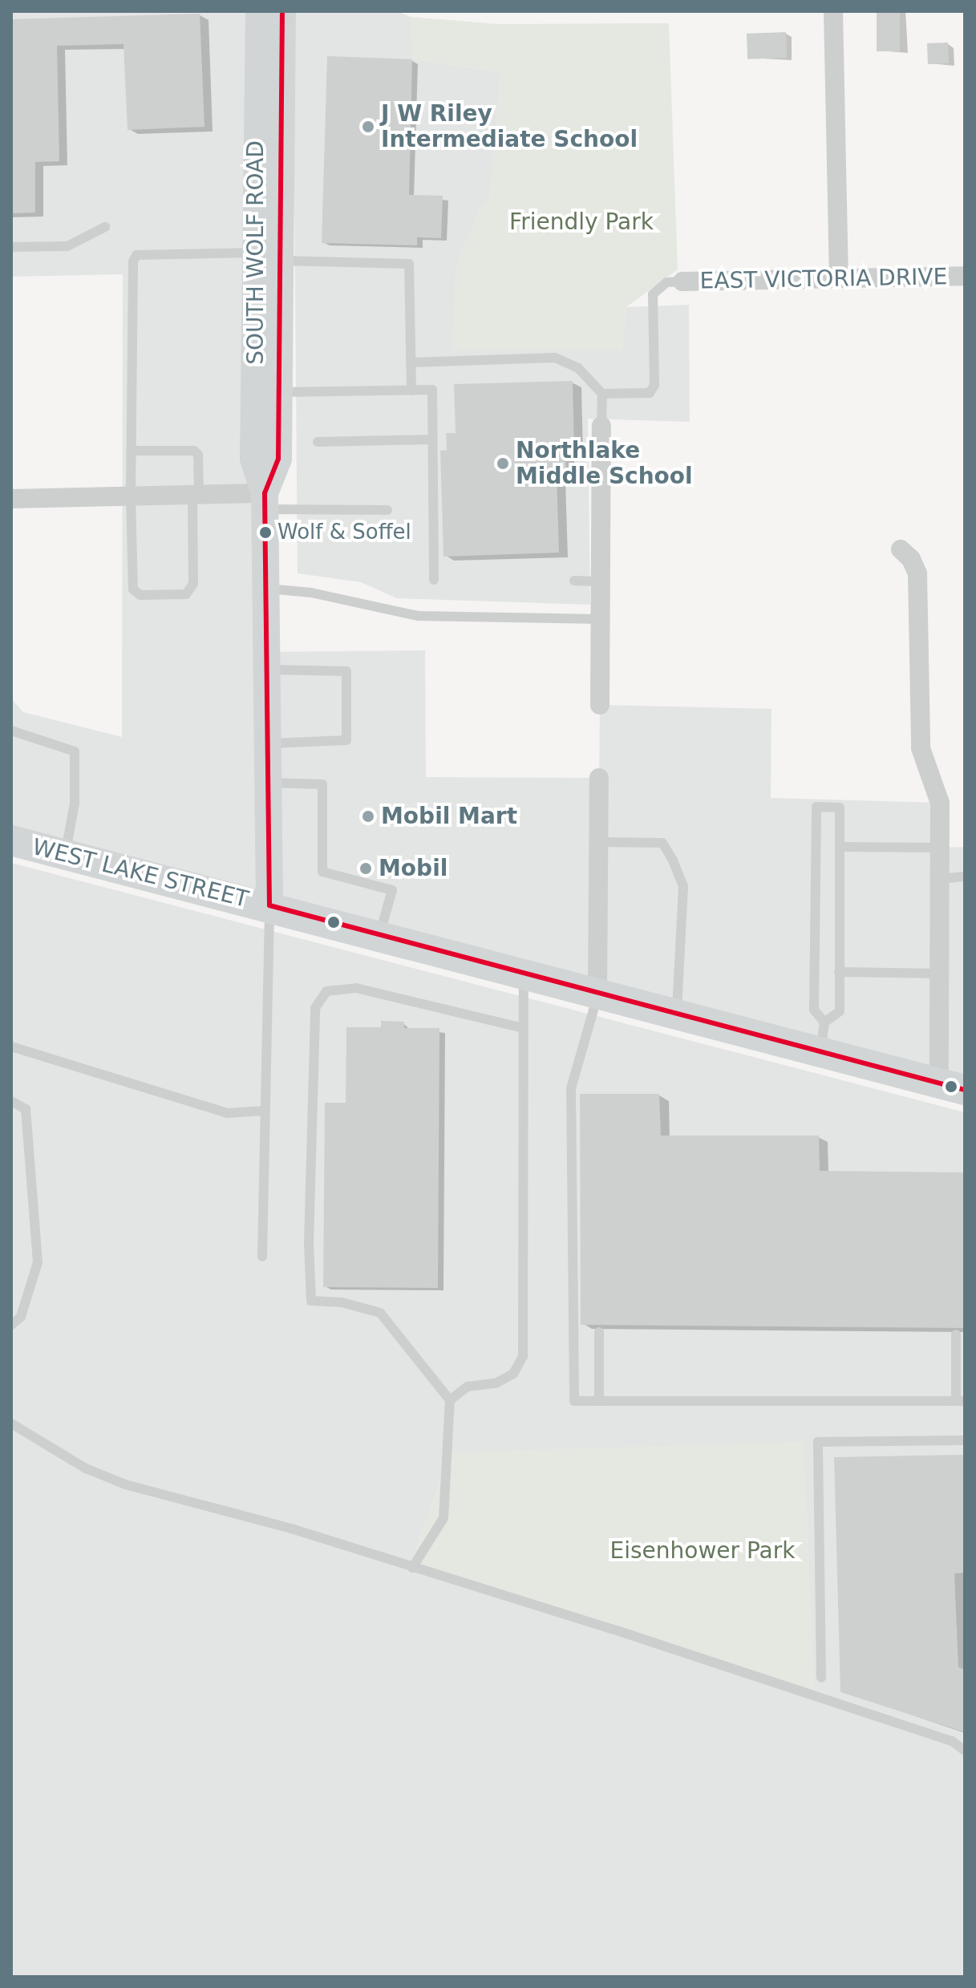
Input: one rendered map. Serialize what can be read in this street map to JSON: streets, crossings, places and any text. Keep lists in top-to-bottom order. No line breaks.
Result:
{"streets":{"main road":["SOUTH WOLF ROAD","WEST LAKE STREET"],"street":["EAST VICTORIA DRIVE"]},"crossings":[["SOUTH WOLF ROAD","WEST LAKE STREET"]],"parks":["Friendly Park","Eisenhower Park"],"places":["J W Riley Intermediate School","Northlake Middle School","Wolf & Soffel","Mobil Mart","Mobil"]}
